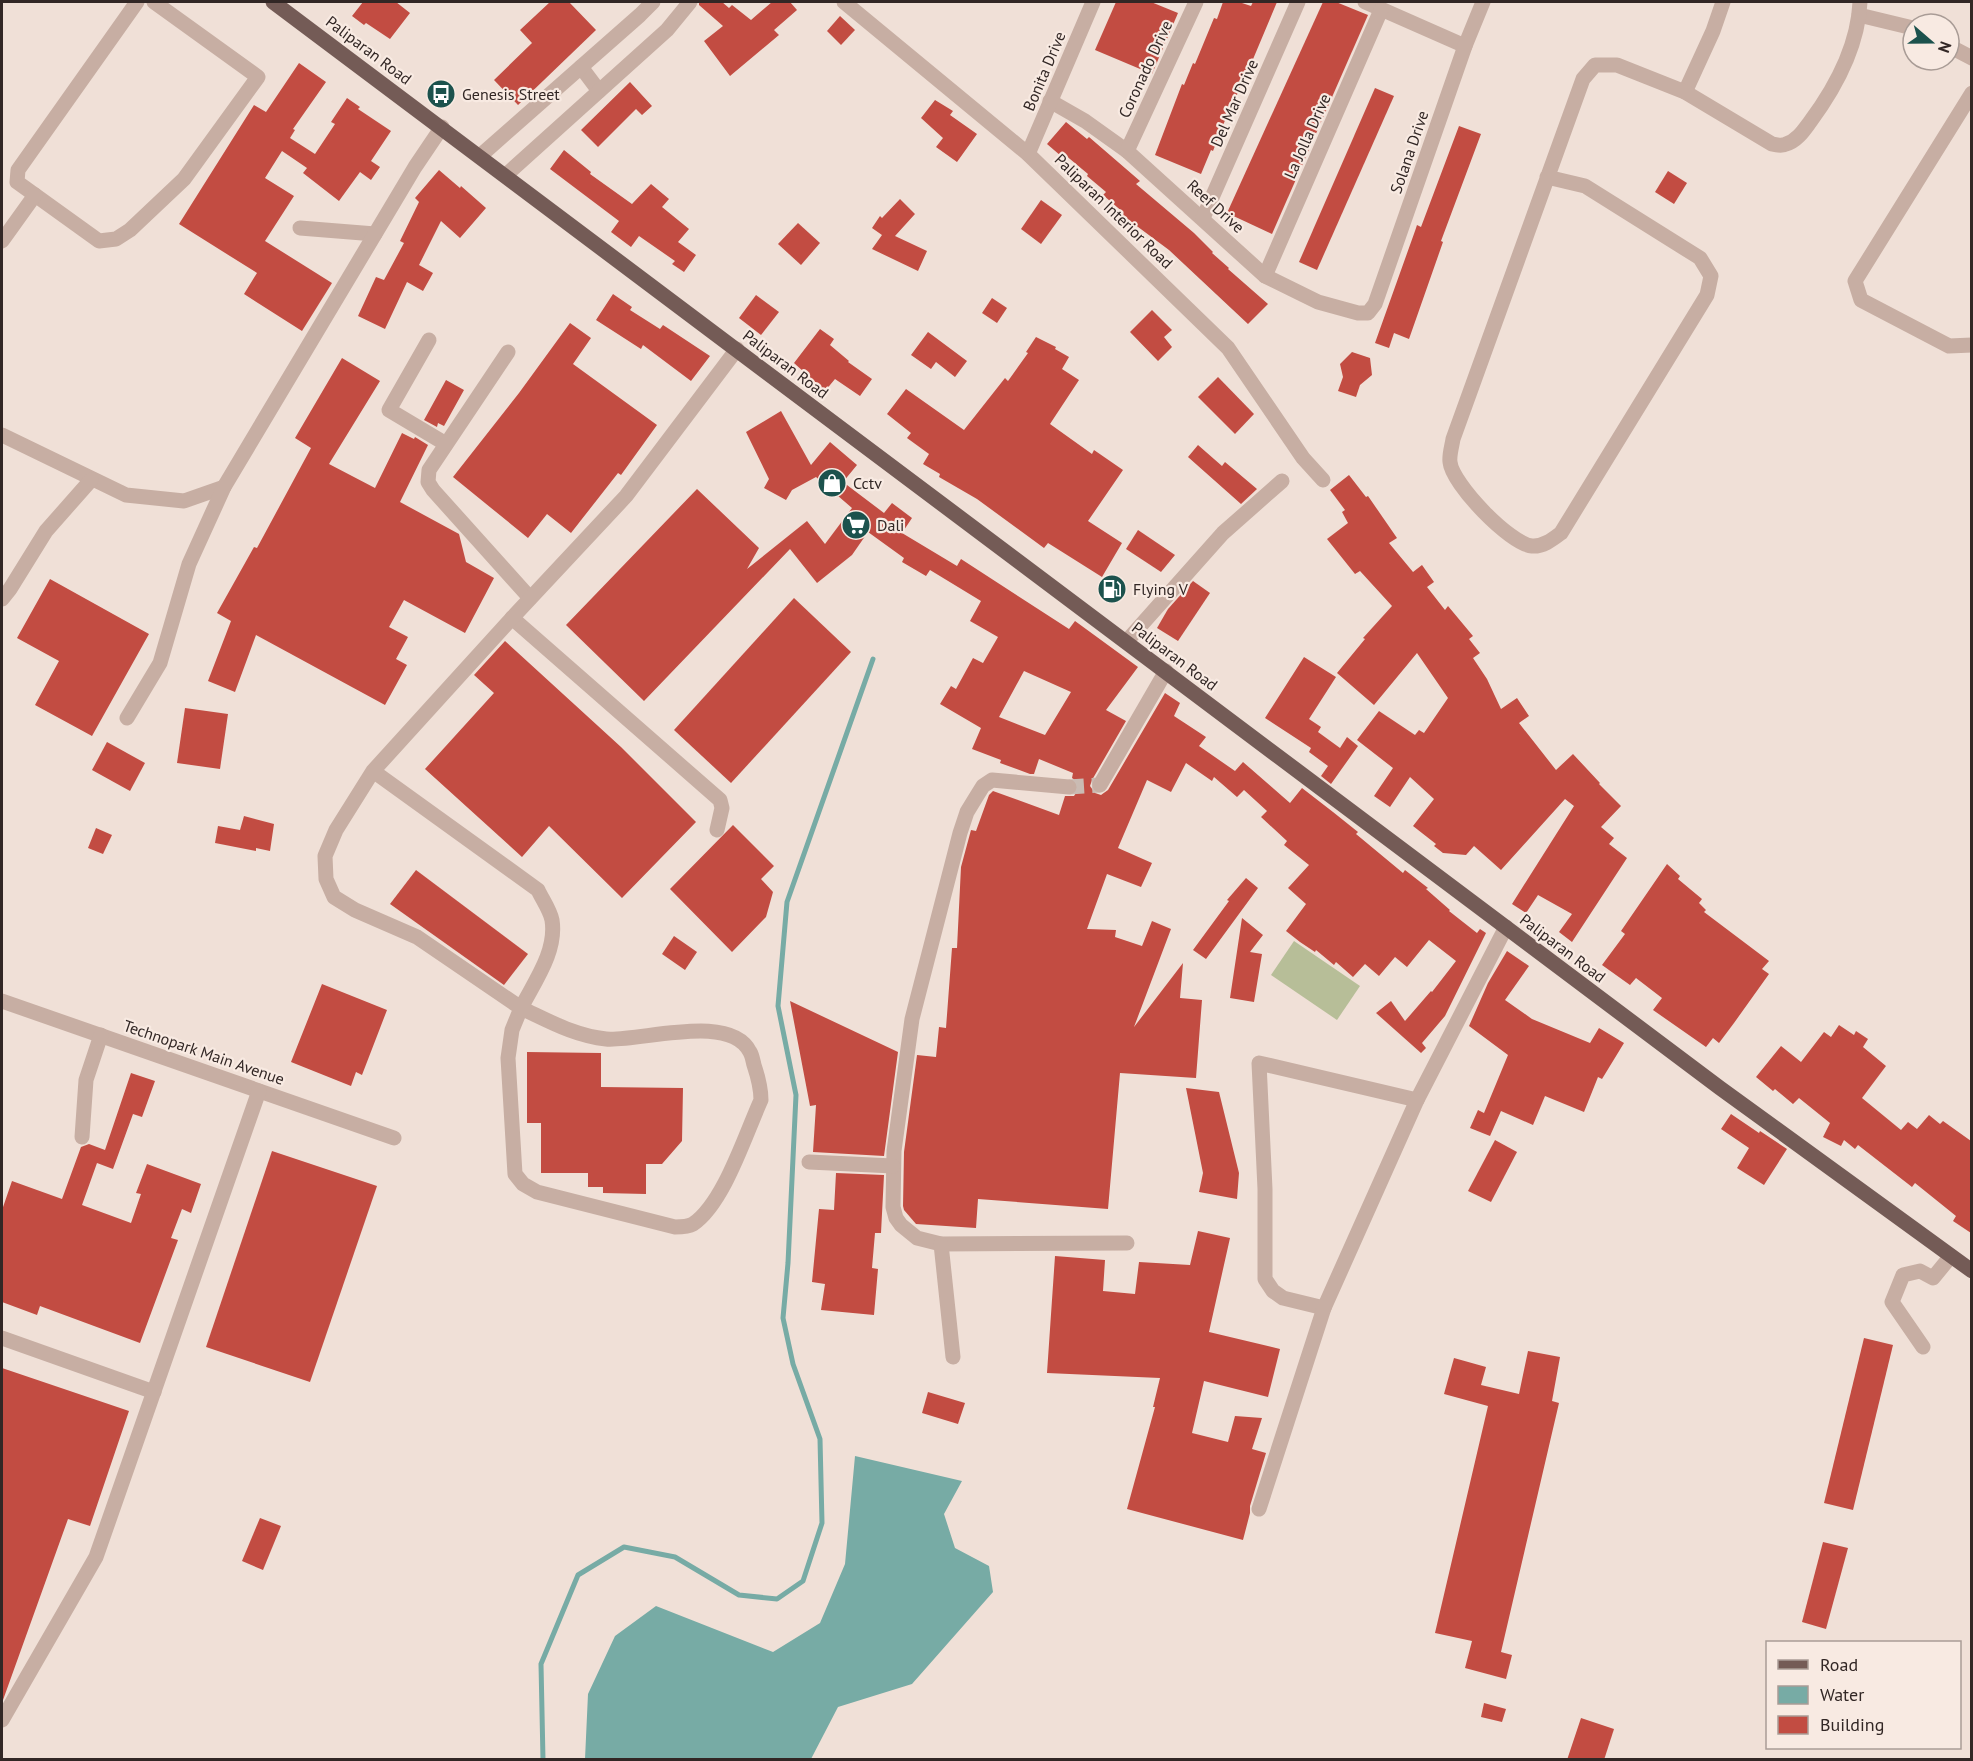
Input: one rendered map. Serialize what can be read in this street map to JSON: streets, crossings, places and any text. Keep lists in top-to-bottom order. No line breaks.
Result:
{"streets":{"main road":["Paliparan Road"],"street":["Coronado Drive","Bonita Drive","Del Mar Drive","La Jolla Drive","Solana Drive","Reef Drive","Paliparan Interior Road","Technopark Main Avenue"]},"crossings":[["Coronado Drive","Reef Drive"],["Bonita Drive","Reef Drive"],["Bonita Drive","Paliparan Interior Road"],["Del Mar Drive","Reef Drive"],["La Jolla Drive","Reef Drive"],["Solana Drive","Reef Drive"]],"places":{"bus stop":["Genesis Street"],"shop":["Cctv"],"supermarket":["Dali"],"fuel station":["Flying V"]},"legend":["Road","Water","Building"],"north":"right"}
